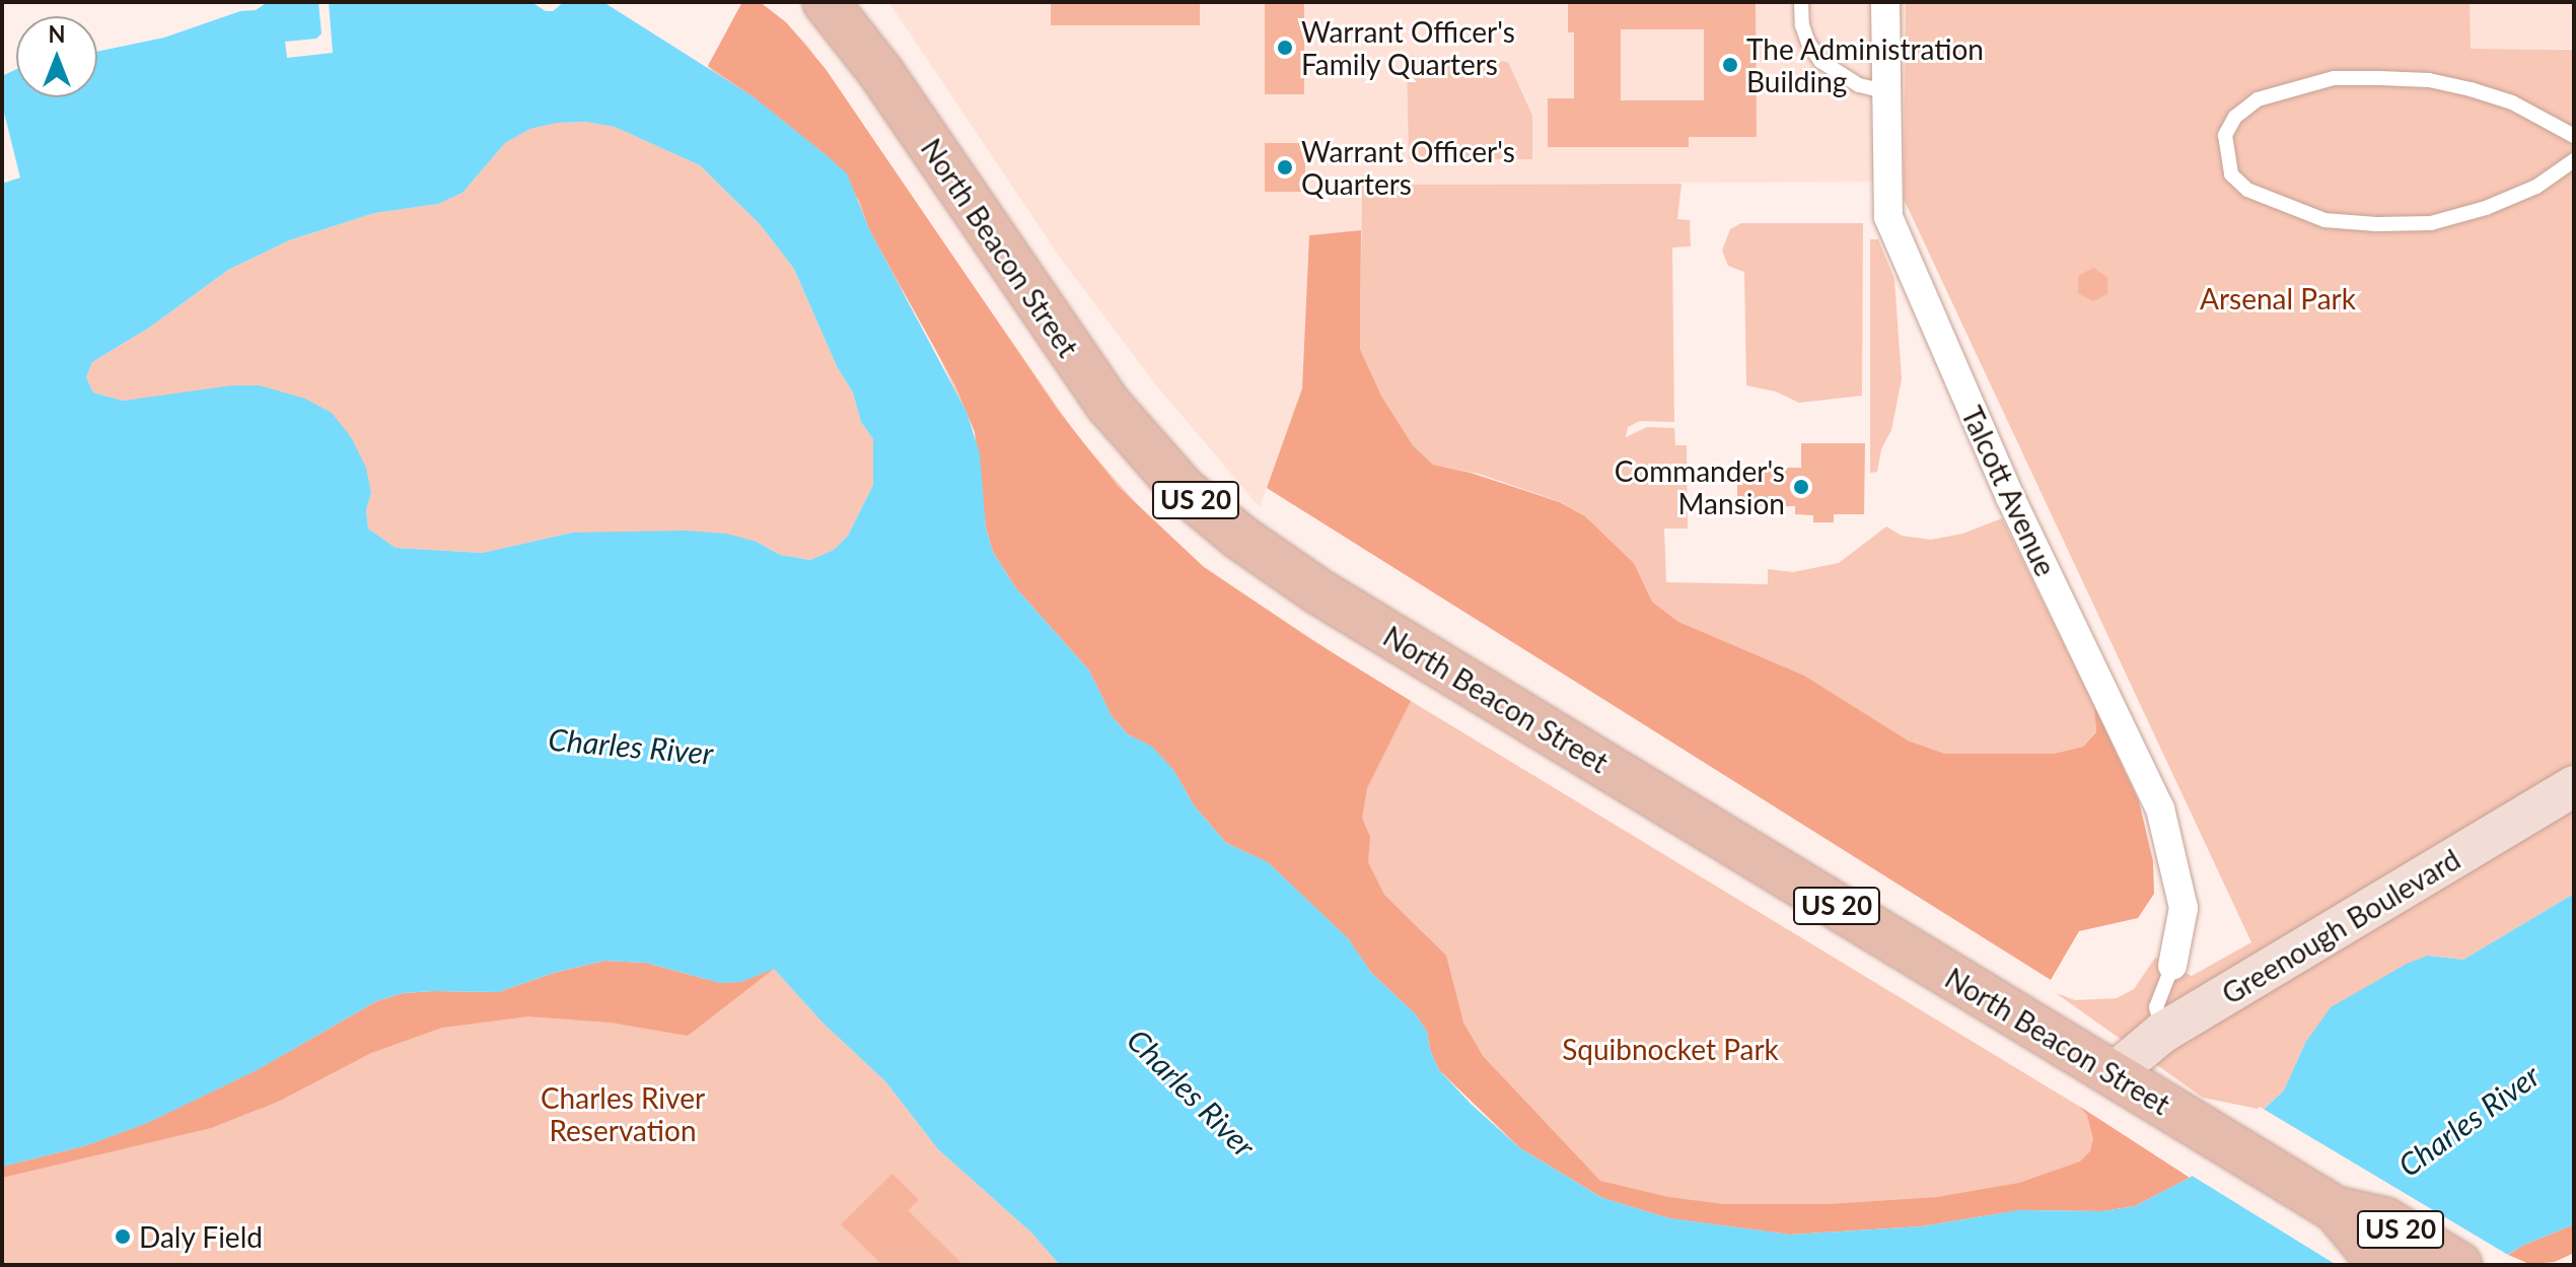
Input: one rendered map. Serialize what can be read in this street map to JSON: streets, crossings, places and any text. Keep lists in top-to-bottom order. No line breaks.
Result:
{"streets":{"main road":["North Beacon Street","US 20"],"street":["Talcott Avenue","Greenough Boulevard"]},"crossings":[["North Beacon Street","Greenough Boulevard"]],"water":["Charles River"],"parks":["Arsenal Park","Squibnocket Park","Charles River Reservation"],"places":["Warrant Officer's Family Quarters","The Administration Building","Warrant Officer's Quarters","Commander's Mansion","Daly Field"],"north":"top"}
